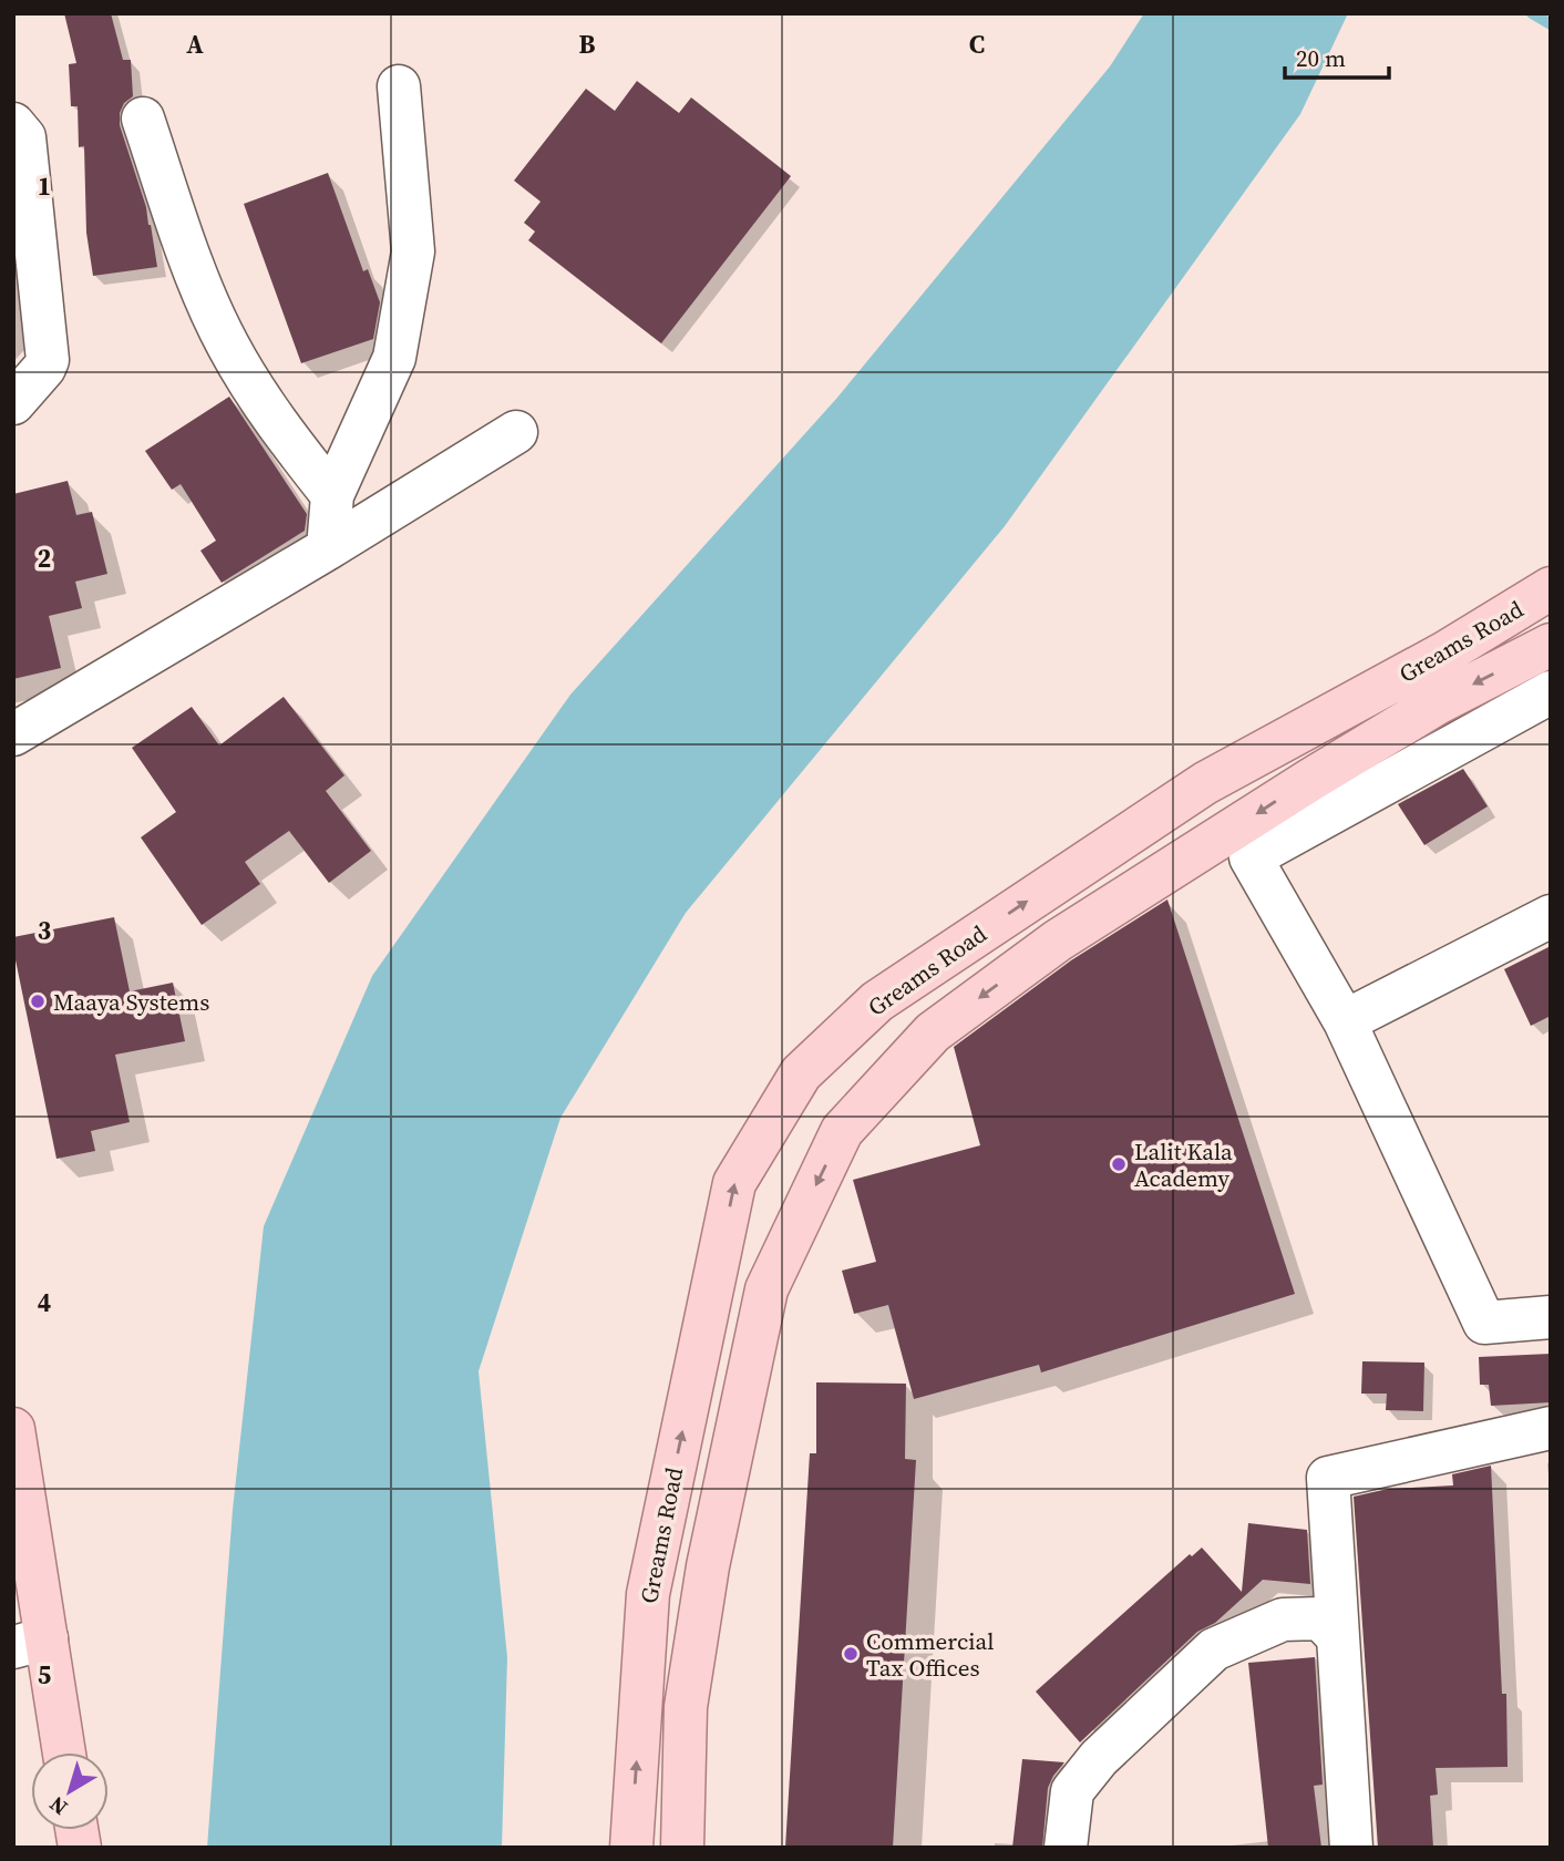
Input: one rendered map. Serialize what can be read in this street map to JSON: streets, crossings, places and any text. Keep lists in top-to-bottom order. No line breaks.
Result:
{"streets":{"main road":["Greams Road"]},"places":["Maaya Systems","Lalit Kala Academy","Commercial Tax Offices"],"scale_bar":"20 m","north":"bottom left","grid":{"columns":["A","B","C"],"rows":["1","2","3","4","5"]}}
